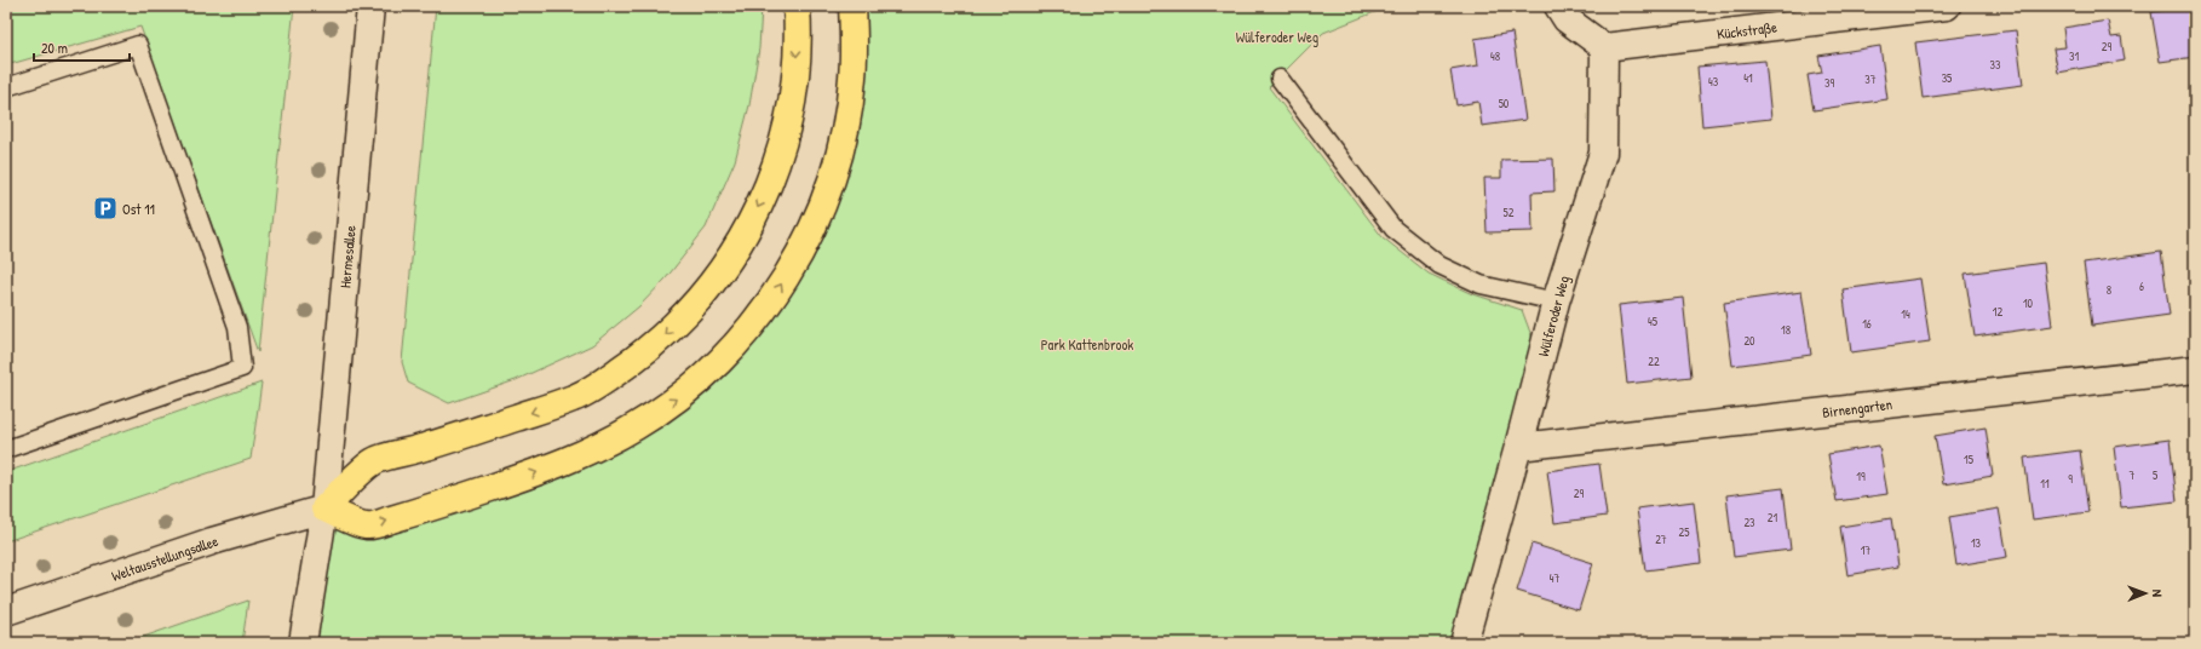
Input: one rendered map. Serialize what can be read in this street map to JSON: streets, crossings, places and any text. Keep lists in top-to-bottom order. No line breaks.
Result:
{"streets":{"street":["Kückstraße","Hermesallee","Wülferoder Weg","Birnengarten","Weltausstellungsallee"]},"crossings":[["Kückstraße","Wülferoder Weg"],["Hermesallee","Weltausstellungsallee"],["Wülferoder Weg","Birnengarten"]],"parks":["Wülferoder Weg","Park Kattenbrook"],"places":{"parking":["Ost 11"]},"house_numbers":["29","48","31","33","41","35","37","43","39","50","52","6","8","10","12","14","45","16","18","20","22","15","7","5","19","9","11","29","21","23","25","27","13","17","47"],"scale_bar":"20 m","north":"right"}
